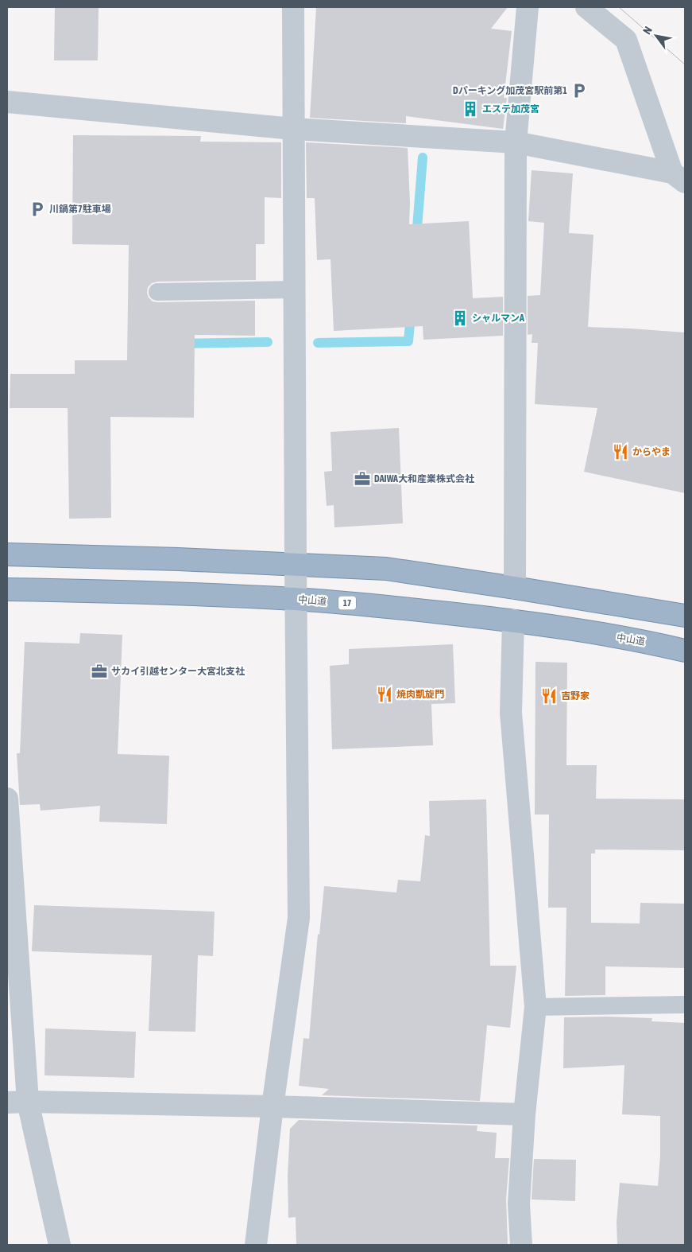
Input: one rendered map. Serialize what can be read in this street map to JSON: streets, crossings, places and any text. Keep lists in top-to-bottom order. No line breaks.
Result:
{"streets":{"highway":["中山道","17"]},"places":{"parking":["Dパーキング加茂宮駅前第1","川鍋第7駐車場"],"building":["エステ加茂宮","シャルマンA"],"restaurant":["からやま","焼肉凱旋門","吉野家"],"office":["DAIWA大和産業株式会社","サカイ引越センター大宮北支社"]},"north":"top left"}
